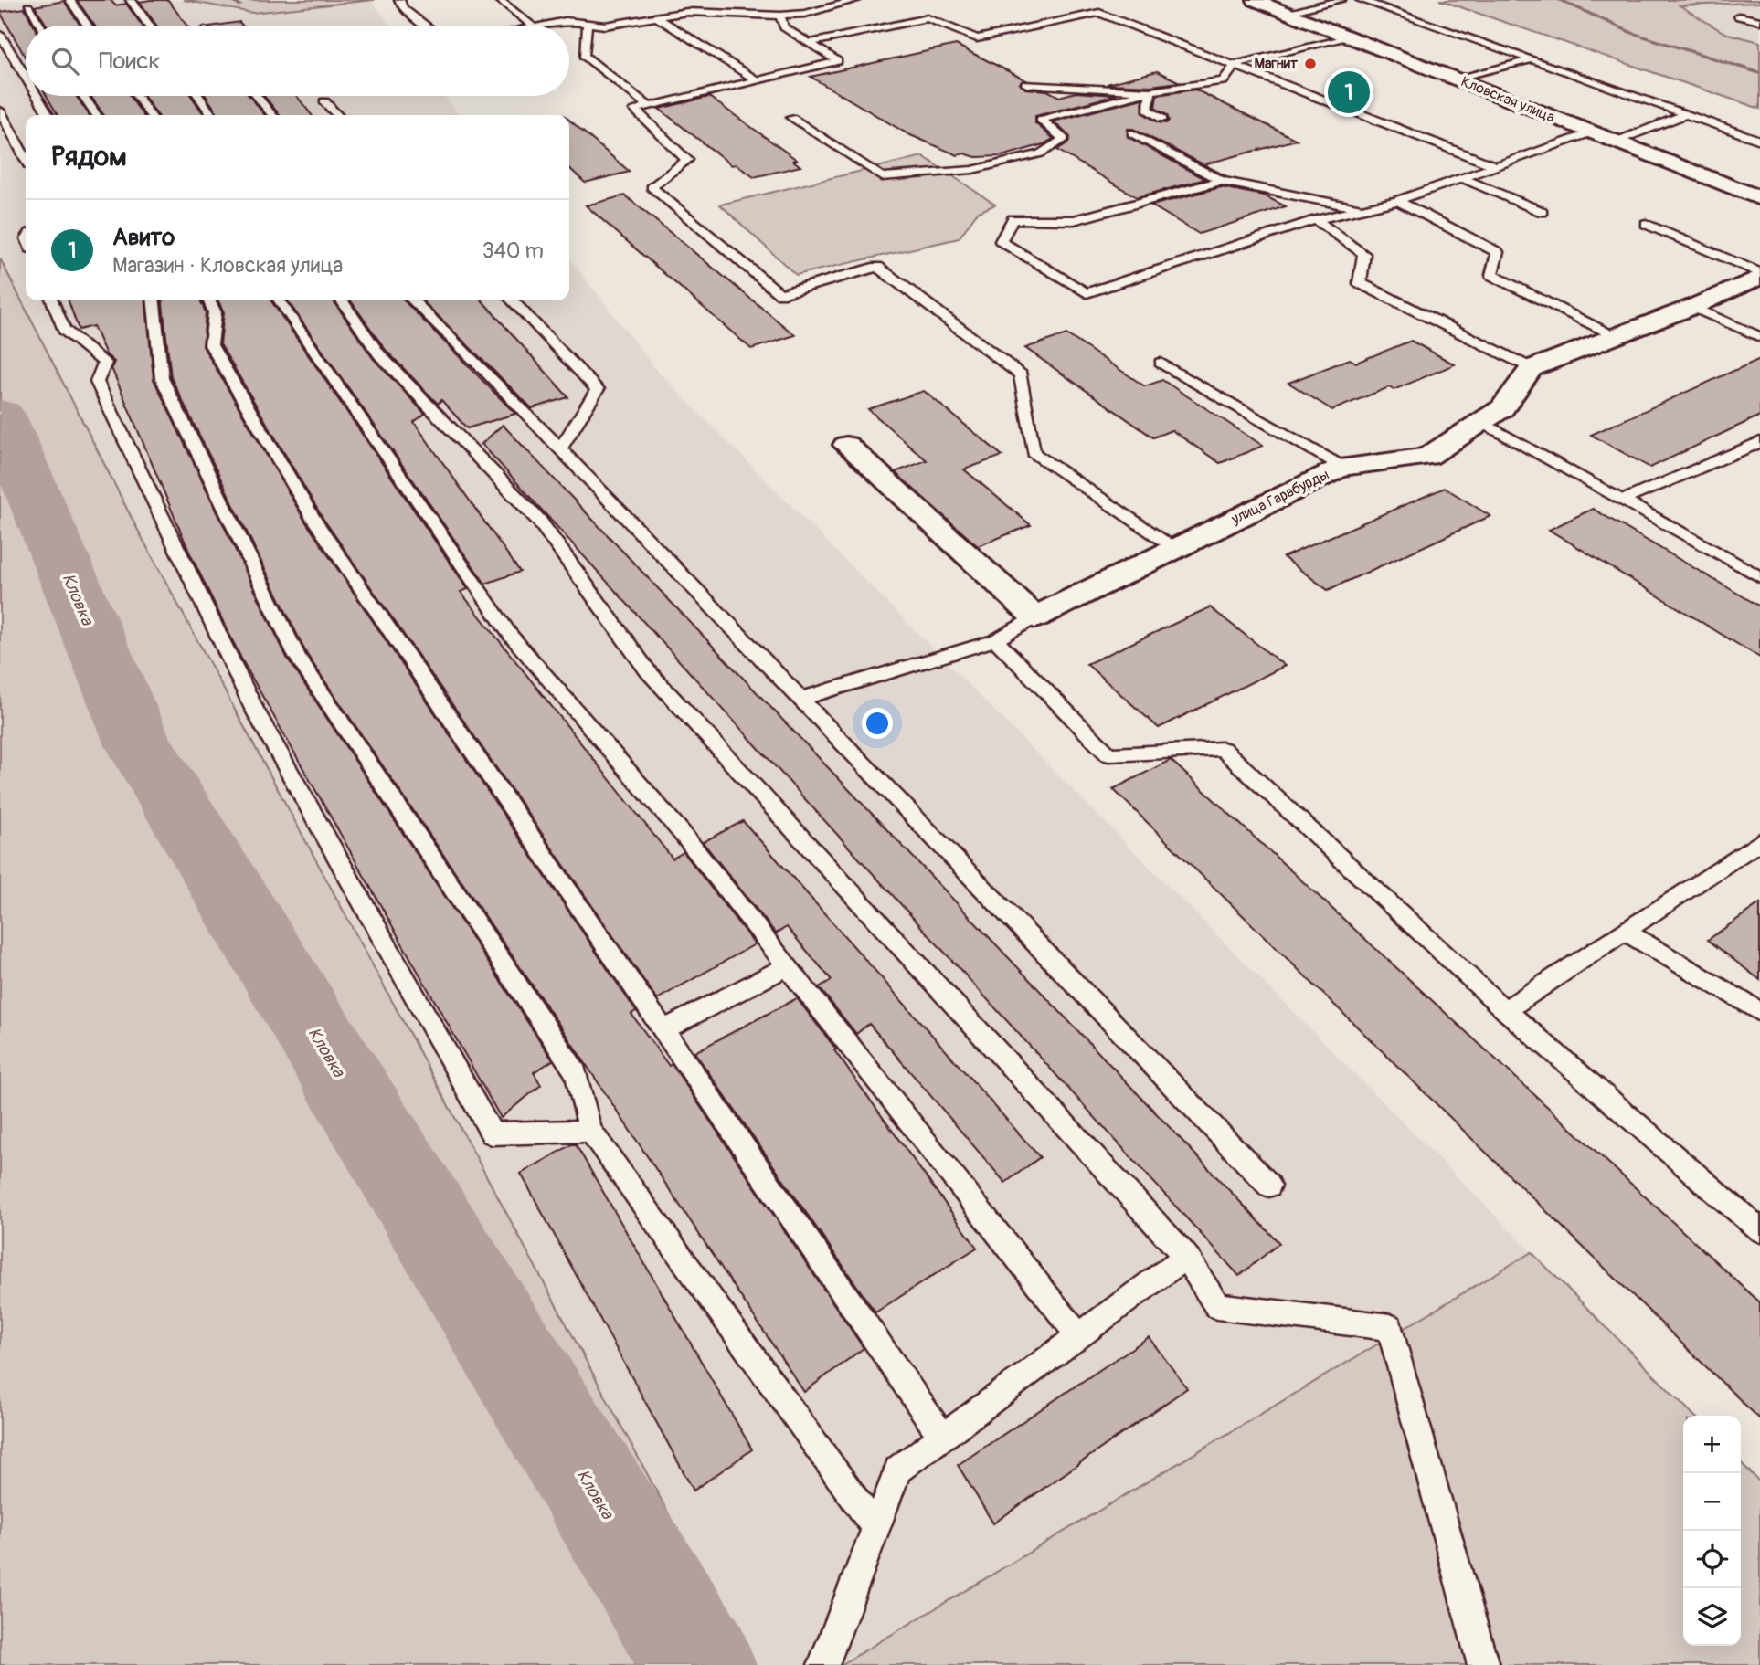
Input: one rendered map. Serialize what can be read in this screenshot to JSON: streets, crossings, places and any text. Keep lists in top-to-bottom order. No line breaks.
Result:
{"streets":{"street":["Кловская улица","улица Гарабурды"]},"water":["Кловка"],"places":["Магнит"],"page":{"search":"Поиск","pins":"1","heading":"Рядом","list":[{"mark":"1","name":"Авито","note":"Магазин · Кловская улица","value":"340 m"}],"map_buttons":["+","−"]}}
